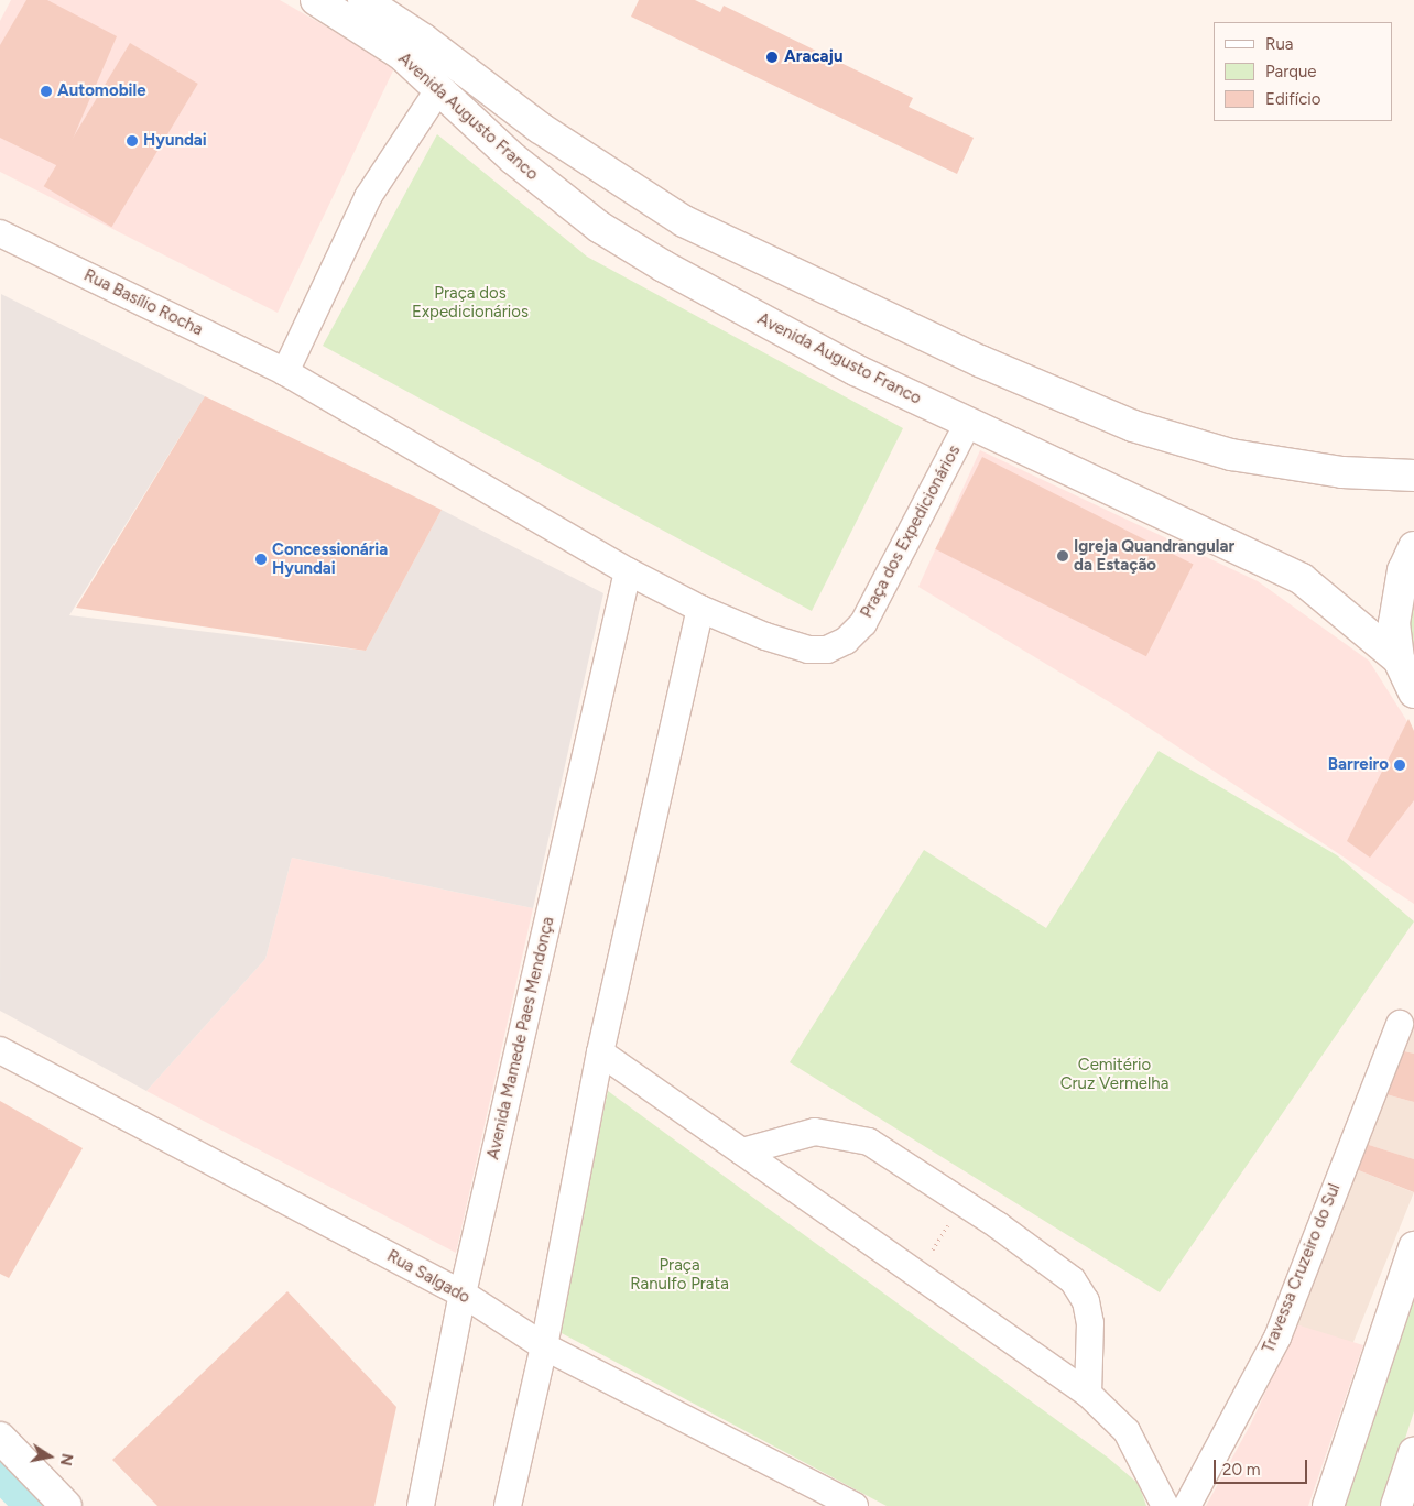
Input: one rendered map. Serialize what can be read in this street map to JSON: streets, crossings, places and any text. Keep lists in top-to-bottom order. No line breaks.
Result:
{"streets":{"main road":["Avenida Augusto Franco"],"street":["Rua Basílio Rocha","Praça dos Expedicionários","Avenida Mamede Paes Mendonça","Travessa Cruzeiro do Sul","Rua Salgado"]},"crossings":[["Avenida Augusto Franco","Praça dos Expedicionários"],["Rua Basílio Rocha","Praça dos Expedicionários"],["Praça dos Expedicionários","Avenida Mamede Paes Mendonça"],["Avenida Mamede Paes Mendonça","Rua Salgado"]],"parks":["Praça dos Expedicionários","Cemitério Cruz Vermelha","Praça Ranulfo Prata"],"places":["Aracaju","Automobile","Hyundai","Igreja Quandrangular da Estação","Concessionária Hyundai","Barreiro"],"legend":["Rua","Parque","Edifício"],"scale_bar":"20 m","north":"right"}
